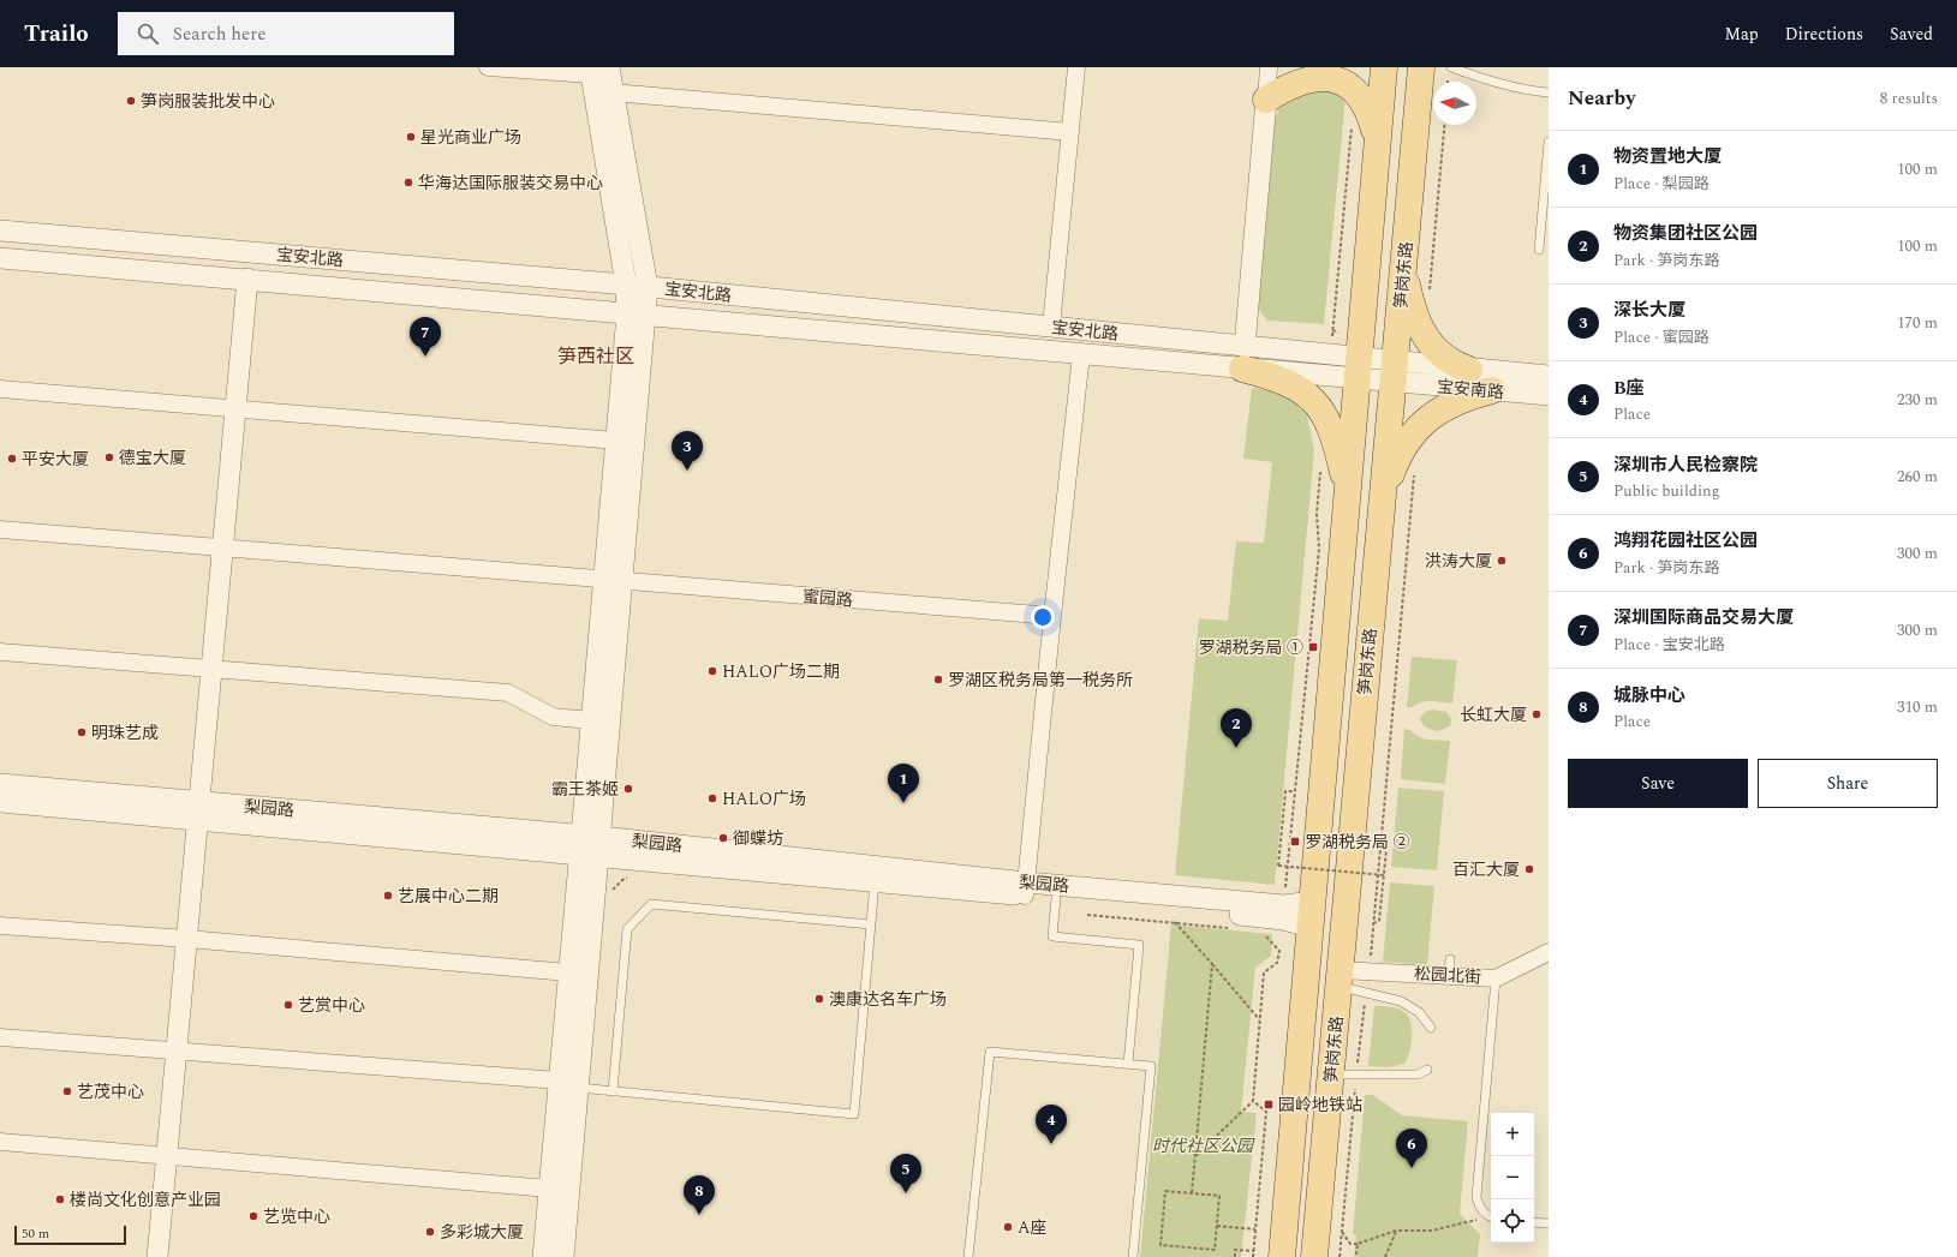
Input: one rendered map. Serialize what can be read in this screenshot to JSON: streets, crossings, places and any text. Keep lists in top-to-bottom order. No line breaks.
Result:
{"streets":{"main road":["笋岗东路"],"street":["宝安北路","宝安南路","蜜园路","梨园路","松园北街"]},"crossings":[["宝安北路","笋岗东路"],["宝安北路","宝安南路"],["笋岗东路","宝安南路"],["笋岗东路","梨园路"],["笋岗东路","松园北街"]],"districts":["笋西社区"],"parks":["时代社区公园"],"places":{"other":["笋岗服装批发中心","星光商业广场","华海达国际服装交易中心","德宝大厦","平安大厦","洪涛大厦","HALO广场二期","罗湖区税务局第一税务所","长虹大厦","明珠艺成","霸王茶姬","HALO广场","御蝶坊","百汇大厦","艺展中心二期","澳康达名车广场","艺赏中心","艺茂中心","楼尚文化创意产业园","艺览中心","A座","多彩城大厦"],"transit":["罗湖税务局 ①","罗湖税务局 ②","园岭地铁站"]},"scale_bar":"50 m","north":"left","page":{"header":"Trailo","search":"Search here","nav":["Map","Directions","Saved"],"heading":["Nearby","8 results"],"list":[{"mark":"1","name":"物资置地大厦","note":"Place · 梨园路","value":"100 m"},{"mark":"2","name":"物资集团社区公园","note":"Park · 笋岗东路","value":"100 m"},{"mark":"3","name":"深长大厦","note":"Place · 蜜园路","value":"170 m"},{"mark":"4","name":"B座","note":"Place","value":"230 m"},{"mark":"5","name":"深圳市人民检察院","note":"Public building","value":"260 m"},{"mark":"6","name":"鸿翔花园社区公园","note":"Park · 笋岗东路","value":"300 m"},{"mark":"7","name":"深圳国际商品交易大厦","note":"Place · 宝安北路","value":"300 m"},{"mark":"8","name":"城脉中心","note":"Place","value":"310 m"}],"pins":["7","3","2","1","4","6","5","8"],"buttons":["Save","Share"],"map_buttons":["+","−"],"scale":"50 m"}}
